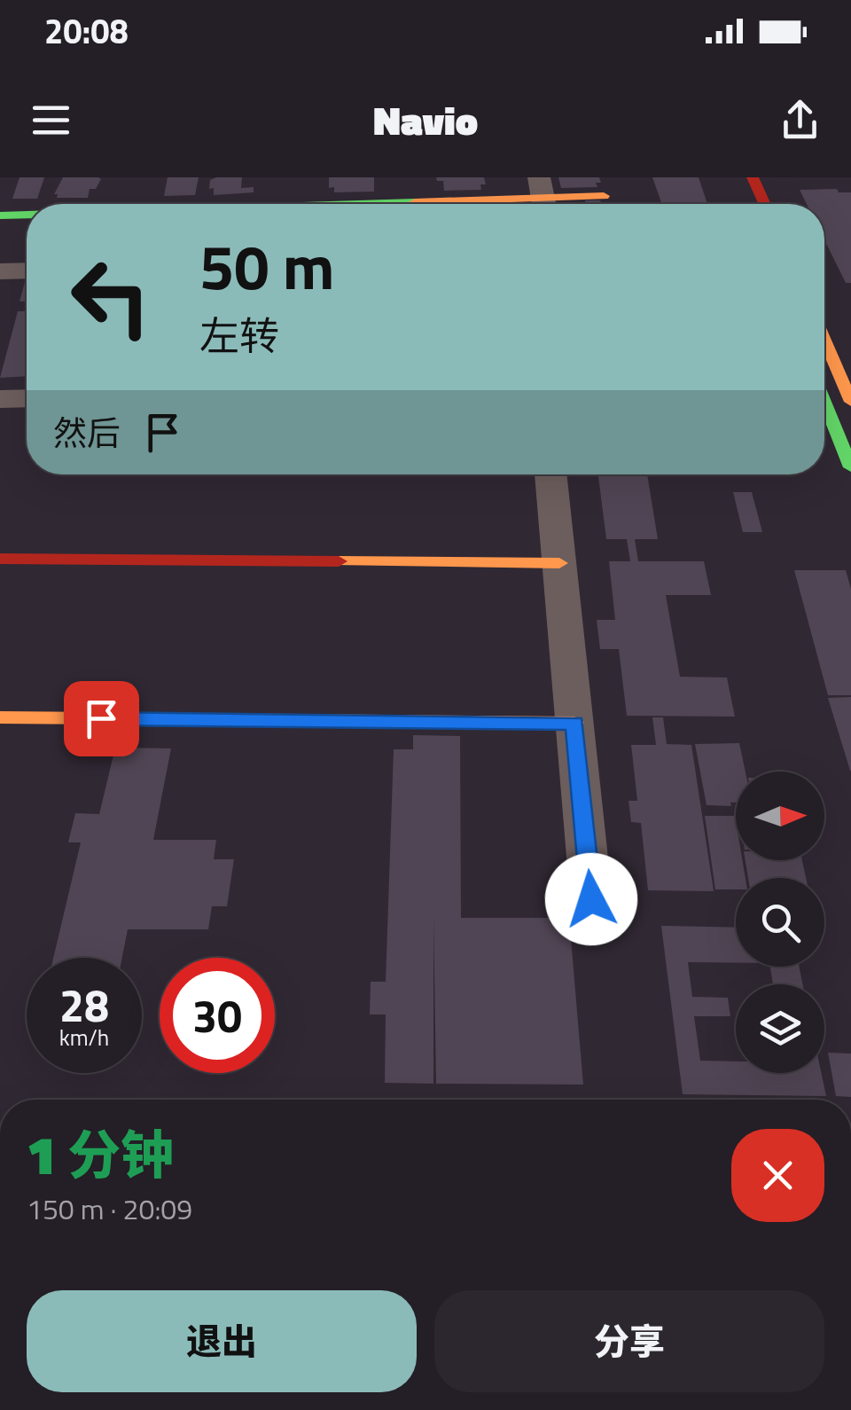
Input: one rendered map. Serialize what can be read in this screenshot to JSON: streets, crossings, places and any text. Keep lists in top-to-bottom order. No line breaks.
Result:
{"north":"right","page":{"status":"20:08","header":"Navio","turn":["50 m","左转"],"then":"然后","speed":"28 km/h","limit":"30","heading":["1 分钟","150 m · 20:09"],"buttons":["退出","分享"]}}
